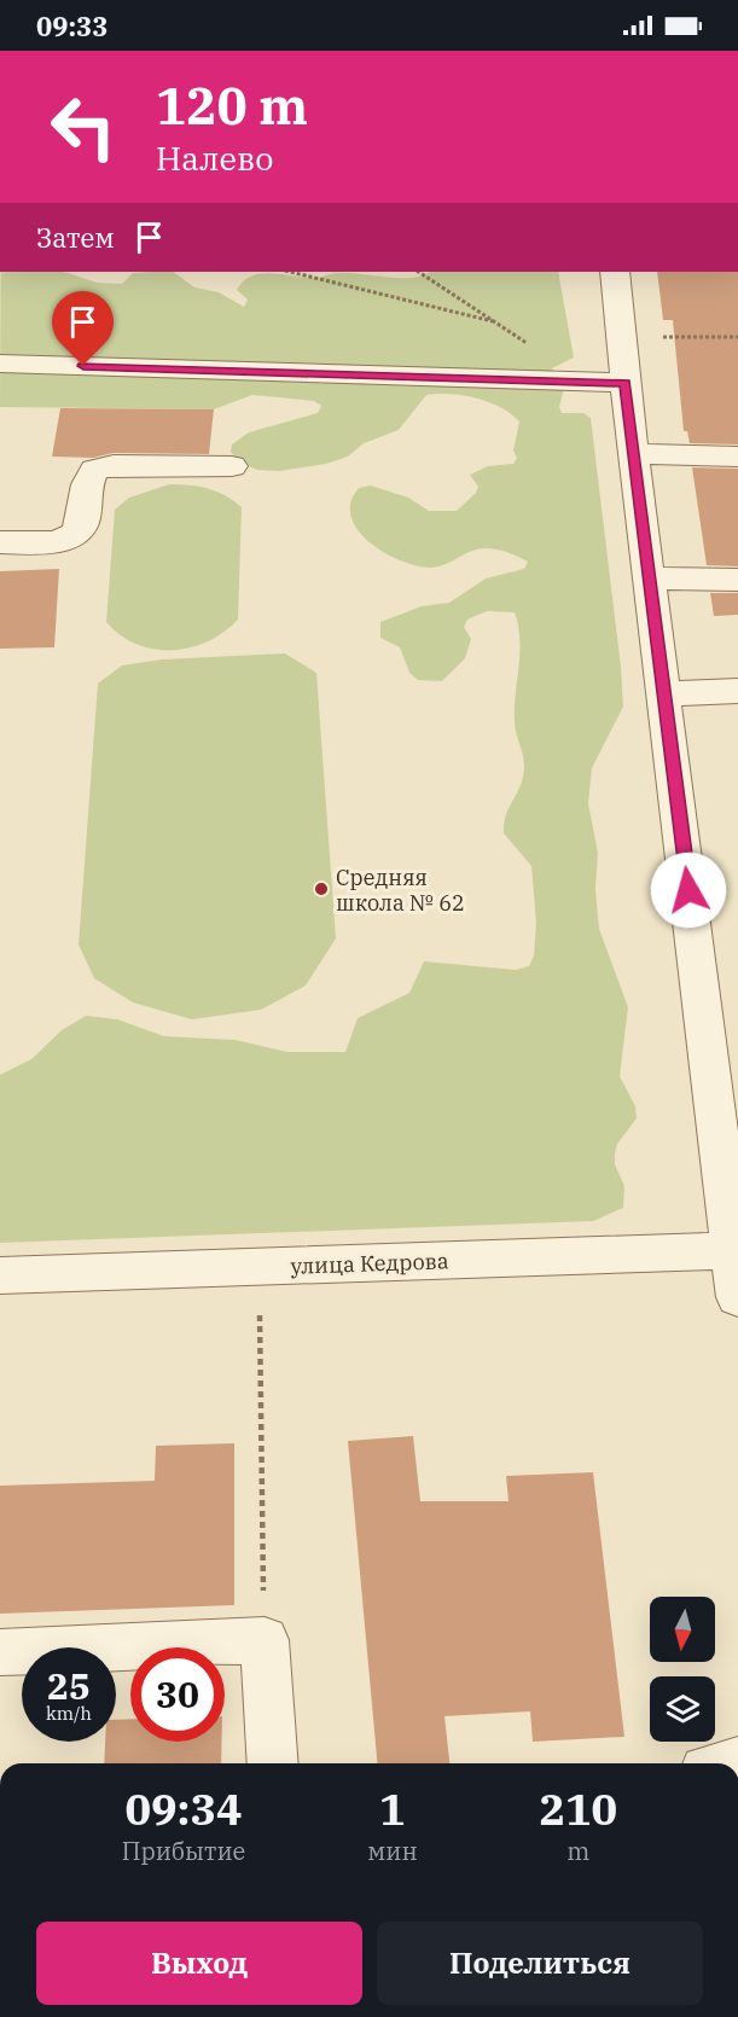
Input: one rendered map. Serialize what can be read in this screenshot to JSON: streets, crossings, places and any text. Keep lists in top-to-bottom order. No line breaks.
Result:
{"streets":{"street":["улица Кедрова"]},"places":["Средняя школа № 62"],"north":"bottom","page":{"status":"09:33","turn":["120 m","Налево"],"then":"Затем","speed":"25 km/h","limit":"30","eta":["09:34","Прибытие","1","мин","210","m"],"buttons":["Выход","Поделиться"]}}
